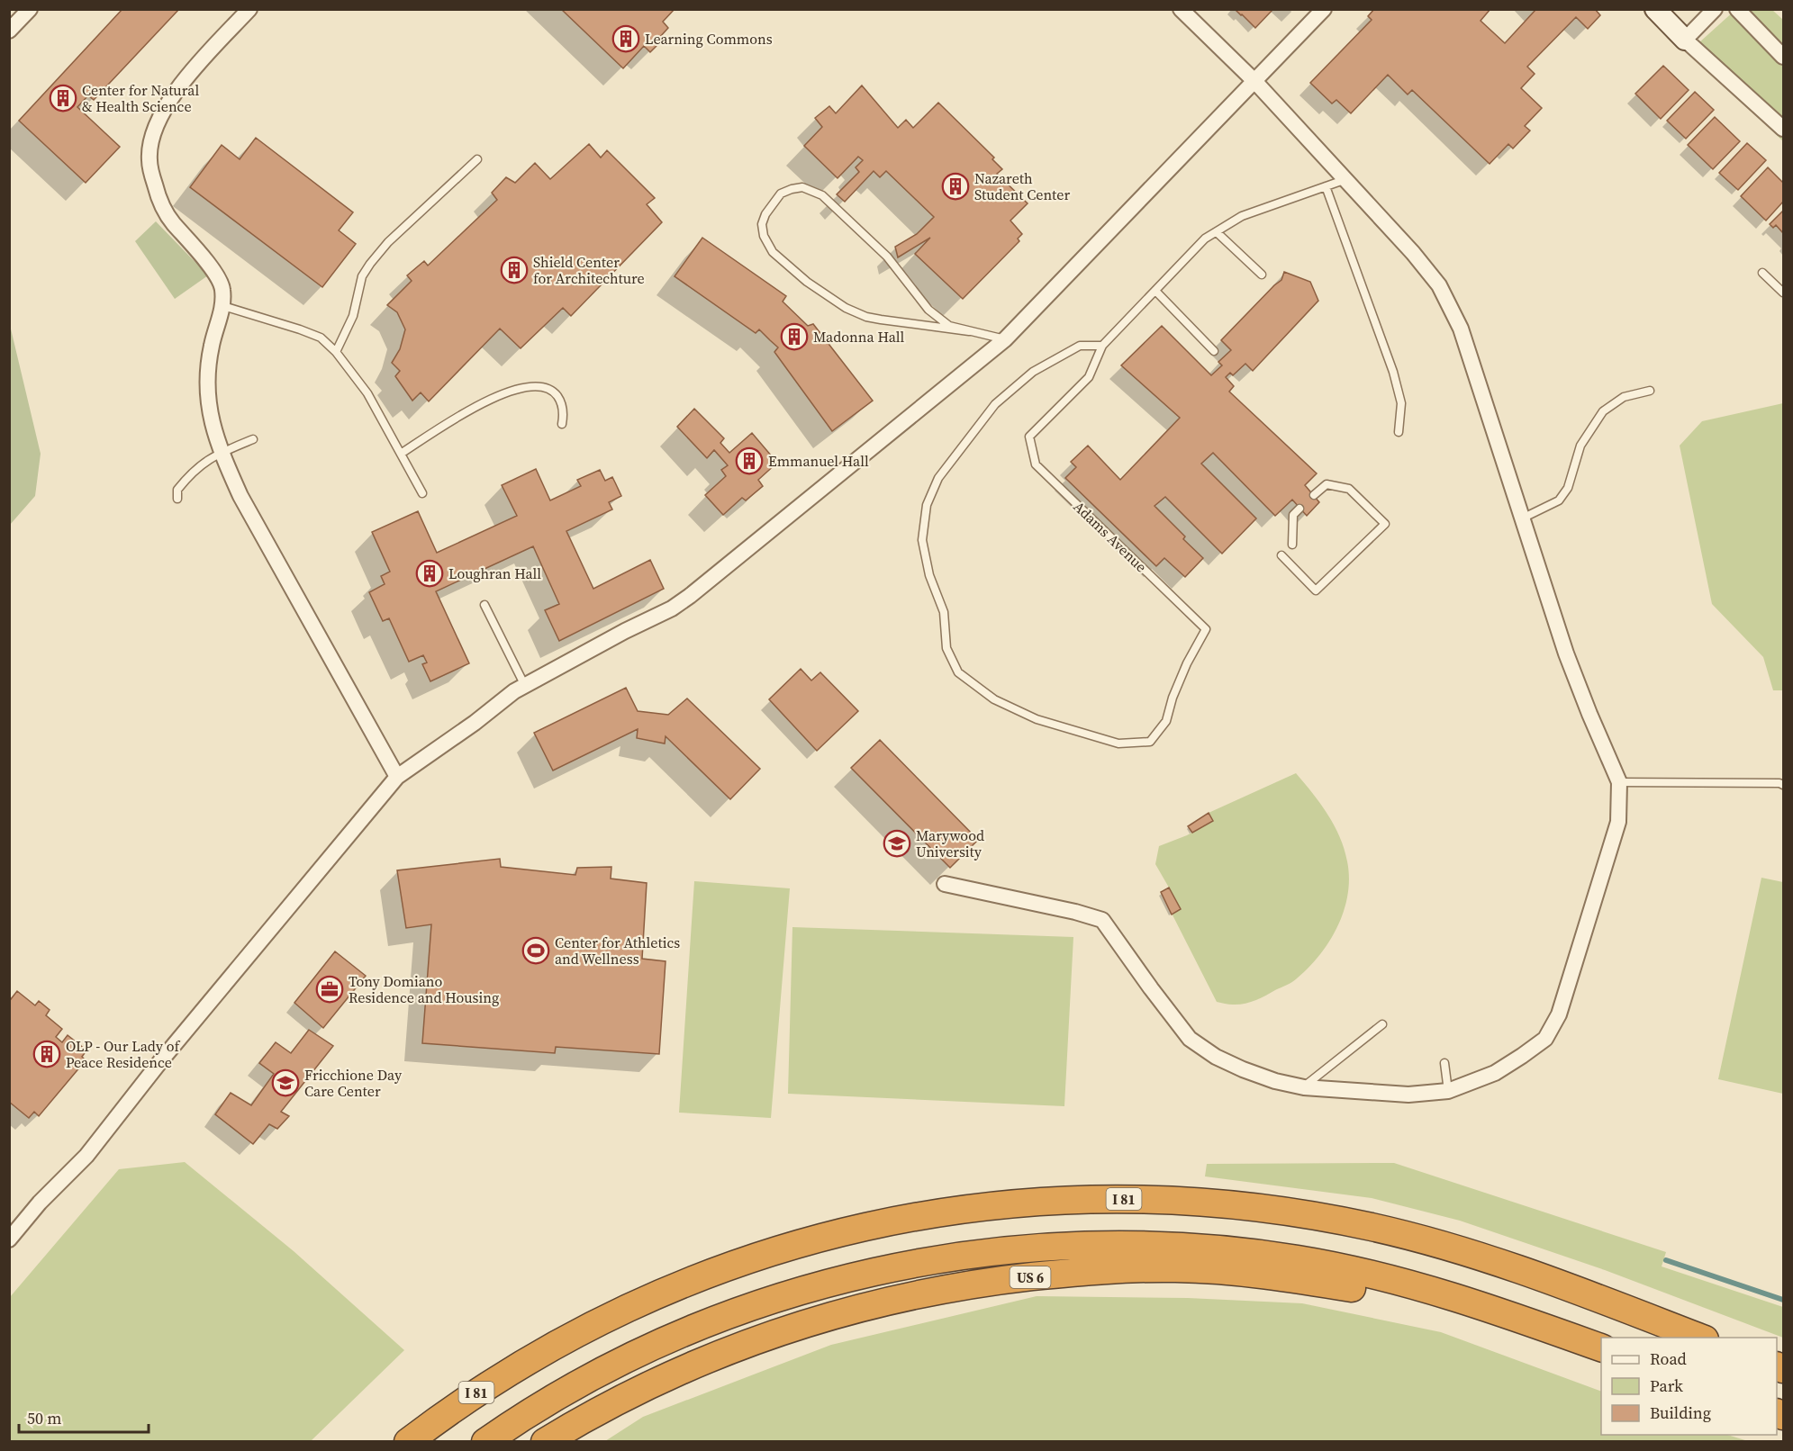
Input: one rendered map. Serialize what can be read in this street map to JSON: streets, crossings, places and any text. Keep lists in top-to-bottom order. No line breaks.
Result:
{"streets":{"highway":["I 81","US 6"],"lane":["Adams Avenue"]},"places":{"building":["Learning Commons","Center for Natural & Health Science","Nazareth Student Center","Shield Center for Architechture","Madonna Hall","Emmanuel Hall","Loughran Hall","OLP - Our Lady of Peace Residence"],"school or university":["Marywood University","Fricchione Day Care Center"],"sports":["Center for Athletics and Wellness"],"office":["Tony Domiano Residence and Housing"]},"legend":["Road","Park","Building"],"scale_bar":"50 m"}
